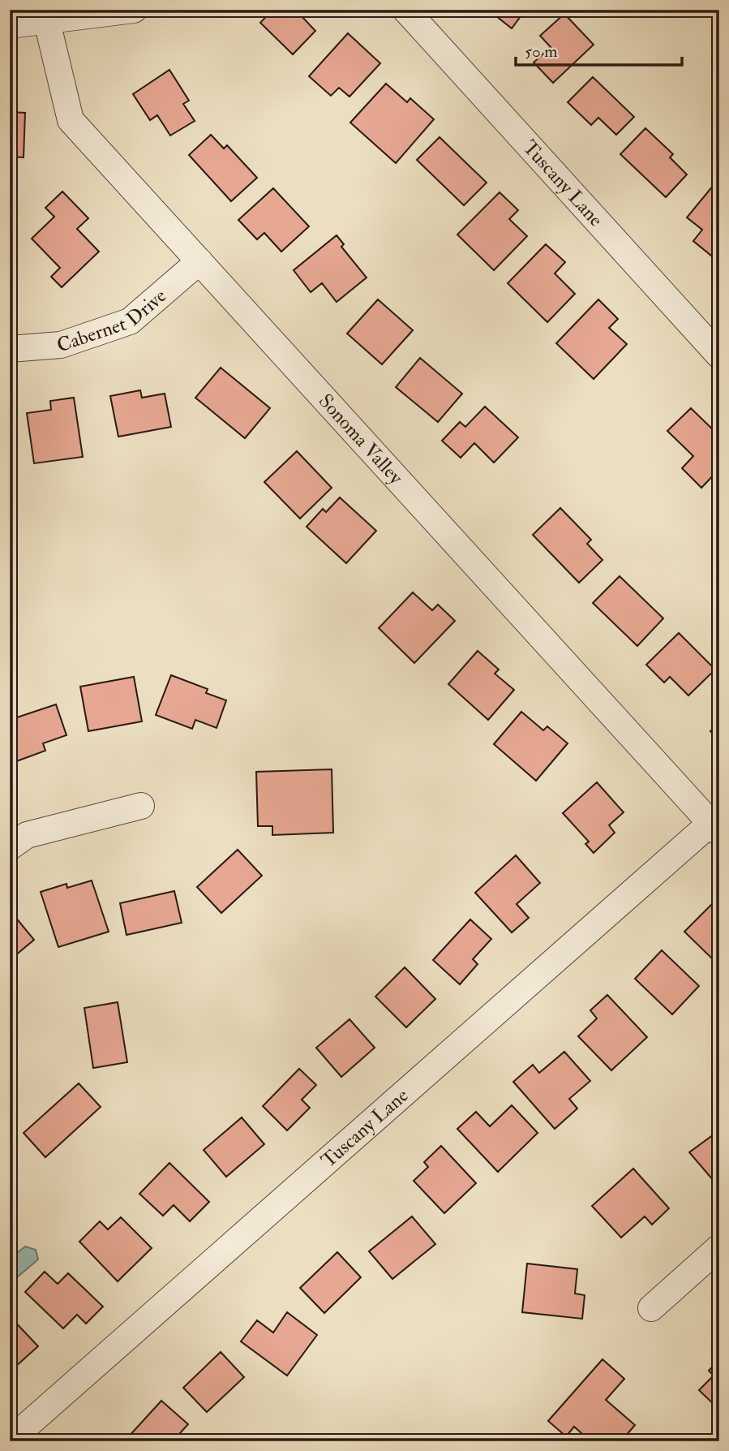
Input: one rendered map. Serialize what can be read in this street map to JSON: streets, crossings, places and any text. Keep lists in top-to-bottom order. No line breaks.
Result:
{"streets":{"street":["Tuscany Lane","Cabernet Drive","Sonoma Valley"]},"crossings":[["Tuscany Lane","Sonoma Valley"],["Cabernet Drive","Sonoma Valley"]],"scale_bar":"50 m"}
